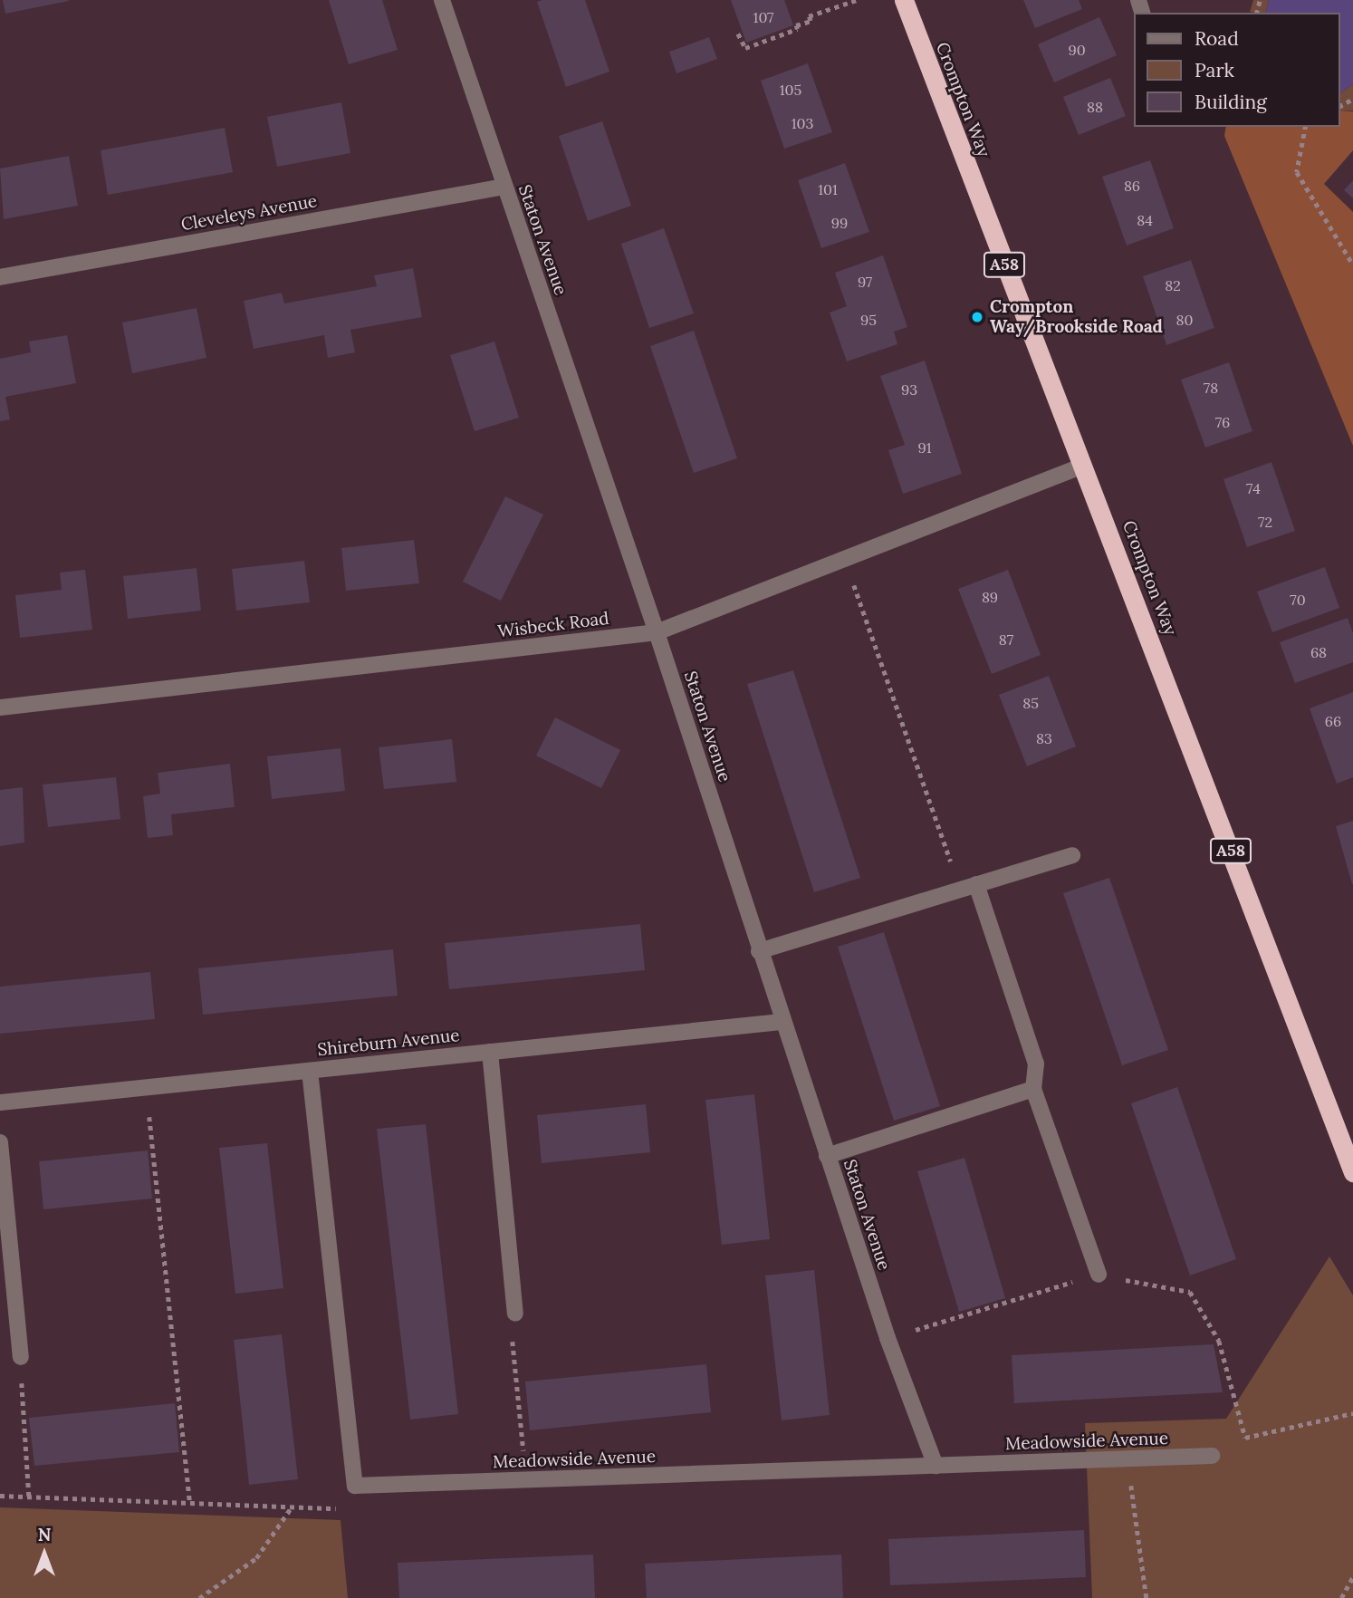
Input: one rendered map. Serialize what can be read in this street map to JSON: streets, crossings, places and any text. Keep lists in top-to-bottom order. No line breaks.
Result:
{"streets":{"highway":["Crompton Way","A58"],"street":["Cleveleys Avenue","Staton Avenue","Wisbeck Road","Shireburn Avenue","Meadowside Avenue"]},"crossings":[["Crompton Way","Wisbeck Road"],["Cleveleys Avenue","Staton Avenue"],["Staton Avenue","Wisbeck Road"],["Staton Avenue","Shireburn Avenue"],["Staton Avenue","Meadowside Avenue"]],"places":["Crompton Way/Brookside Road"],"house_numbers":["107","90","105","88","103","86","101","84","99","97","82","95","80","78","93","76","91","74","72","89","70","87","68","85","66","83"],"legend":["Road","Park","Building"],"north":"top"}
